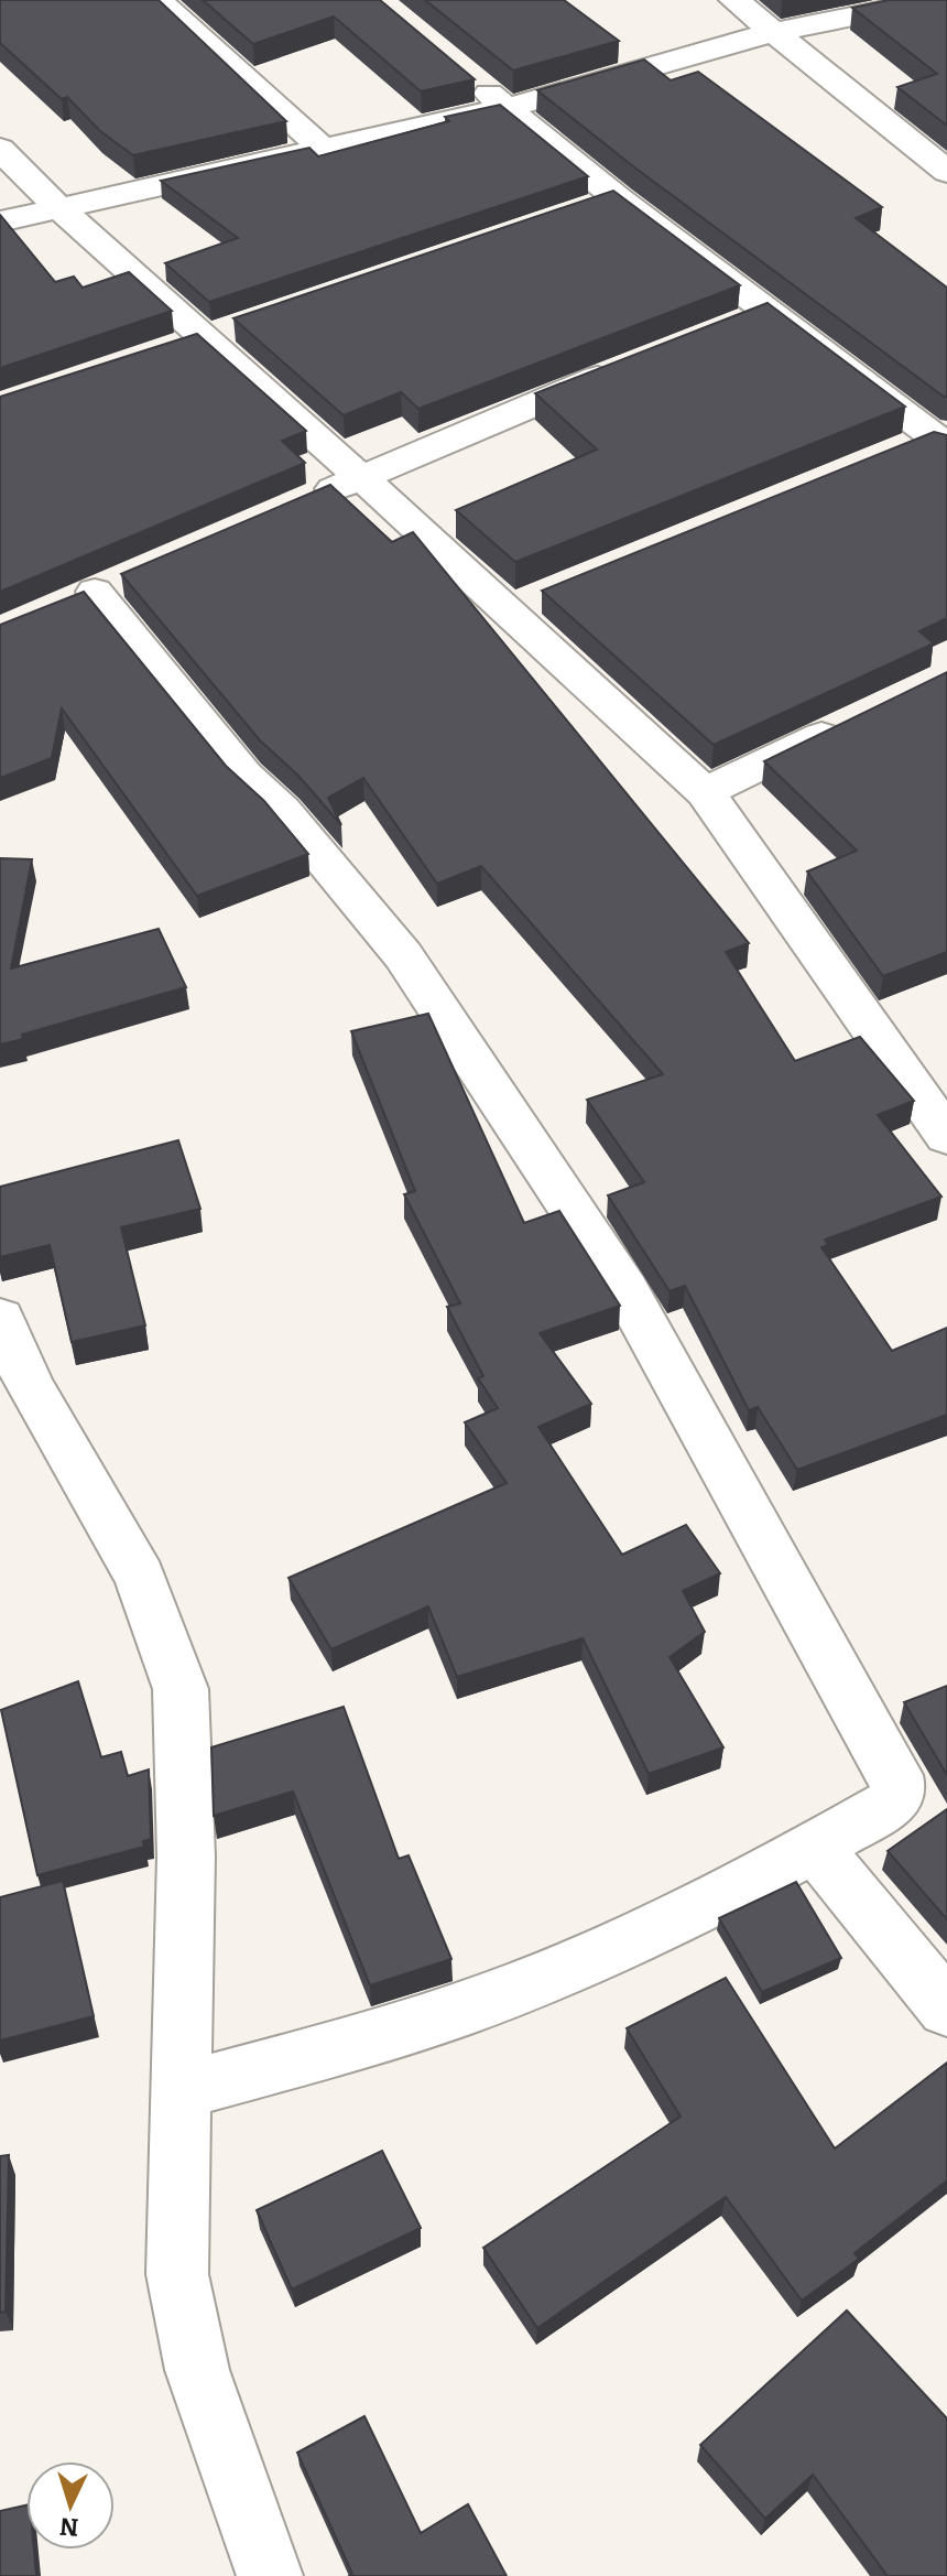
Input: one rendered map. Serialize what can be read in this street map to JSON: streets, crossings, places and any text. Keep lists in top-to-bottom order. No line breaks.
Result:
{"north":"bottom"}
